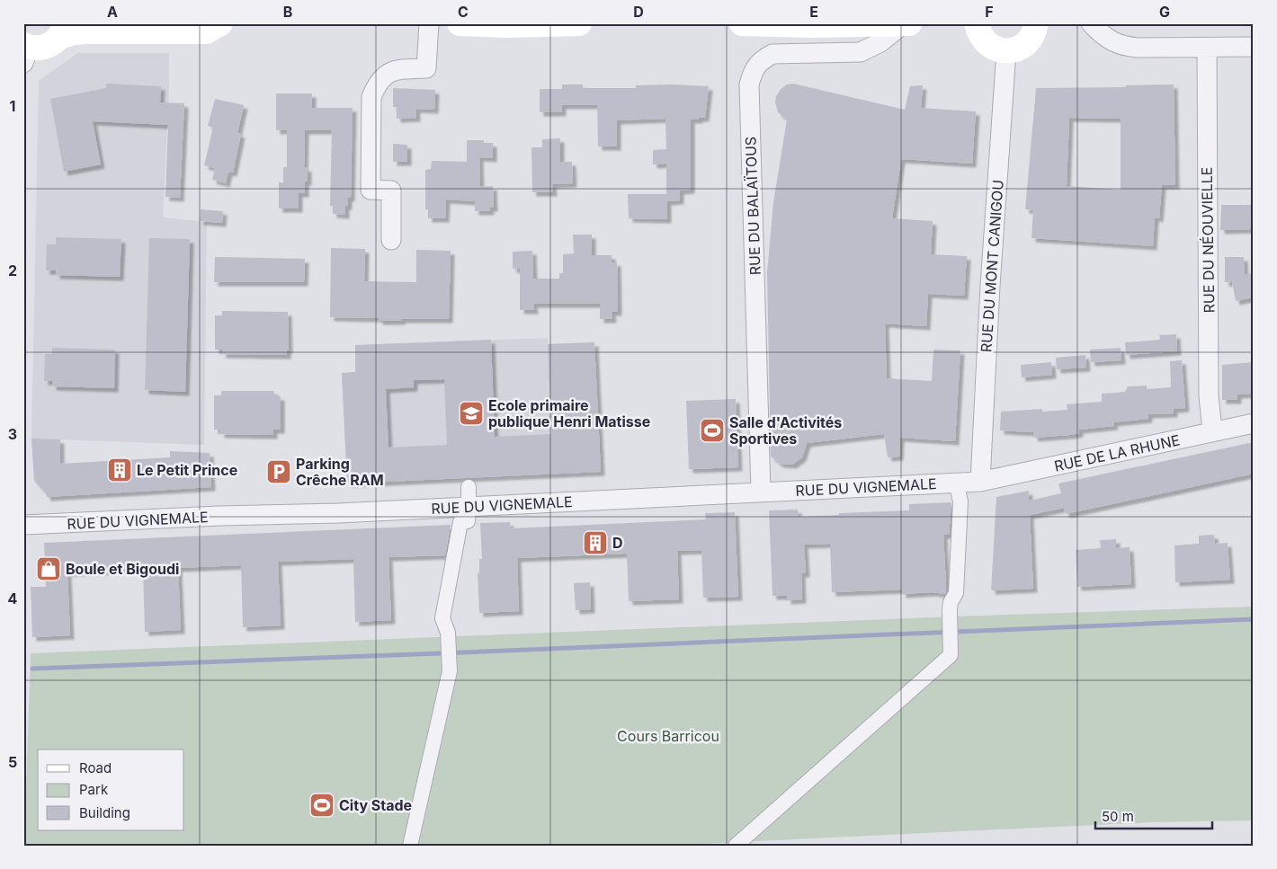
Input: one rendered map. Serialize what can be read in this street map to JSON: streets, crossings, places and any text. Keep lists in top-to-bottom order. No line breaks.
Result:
{"streets":{"street":["RUE DU BALAÏTOUS","RUE DU NÉOUVIELLE","RUE DU MONT CANIGOU","RUE DE LA RHUNE","RUE DU VIGNEMALE"]},"crossings":[["RUE DU BALAÏTOUS","RUE DU VIGNEMALE"],["RUE DU NÉOUVIELLE","RUE DE LA RHUNE"],["RUE DU MONT CANIGOU","RUE DE LA RHUNE"],["RUE DU MONT CANIGOU","RUE DU VIGNEMALE"],["RUE DE LA RHUNE","RUE DU VIGNEMALE"]],"parks":["Cours Barricou"],"places":{"school or university":["Ecole primaire publique Henri Matisse"],"sports":["Salle d'Activités Sportives","City Stade"],"building":["Le Petit Prince","D"],"parking":["Parking Crêche RAM"],"shop":["Boule et Bigoudi"]},"legend":["Road","Park","Building"],"scale_bar":"50 m","grid":{"columns":["A","B","C","D","E","F","G"],"rows":["1","2","3","4","5"]}}
